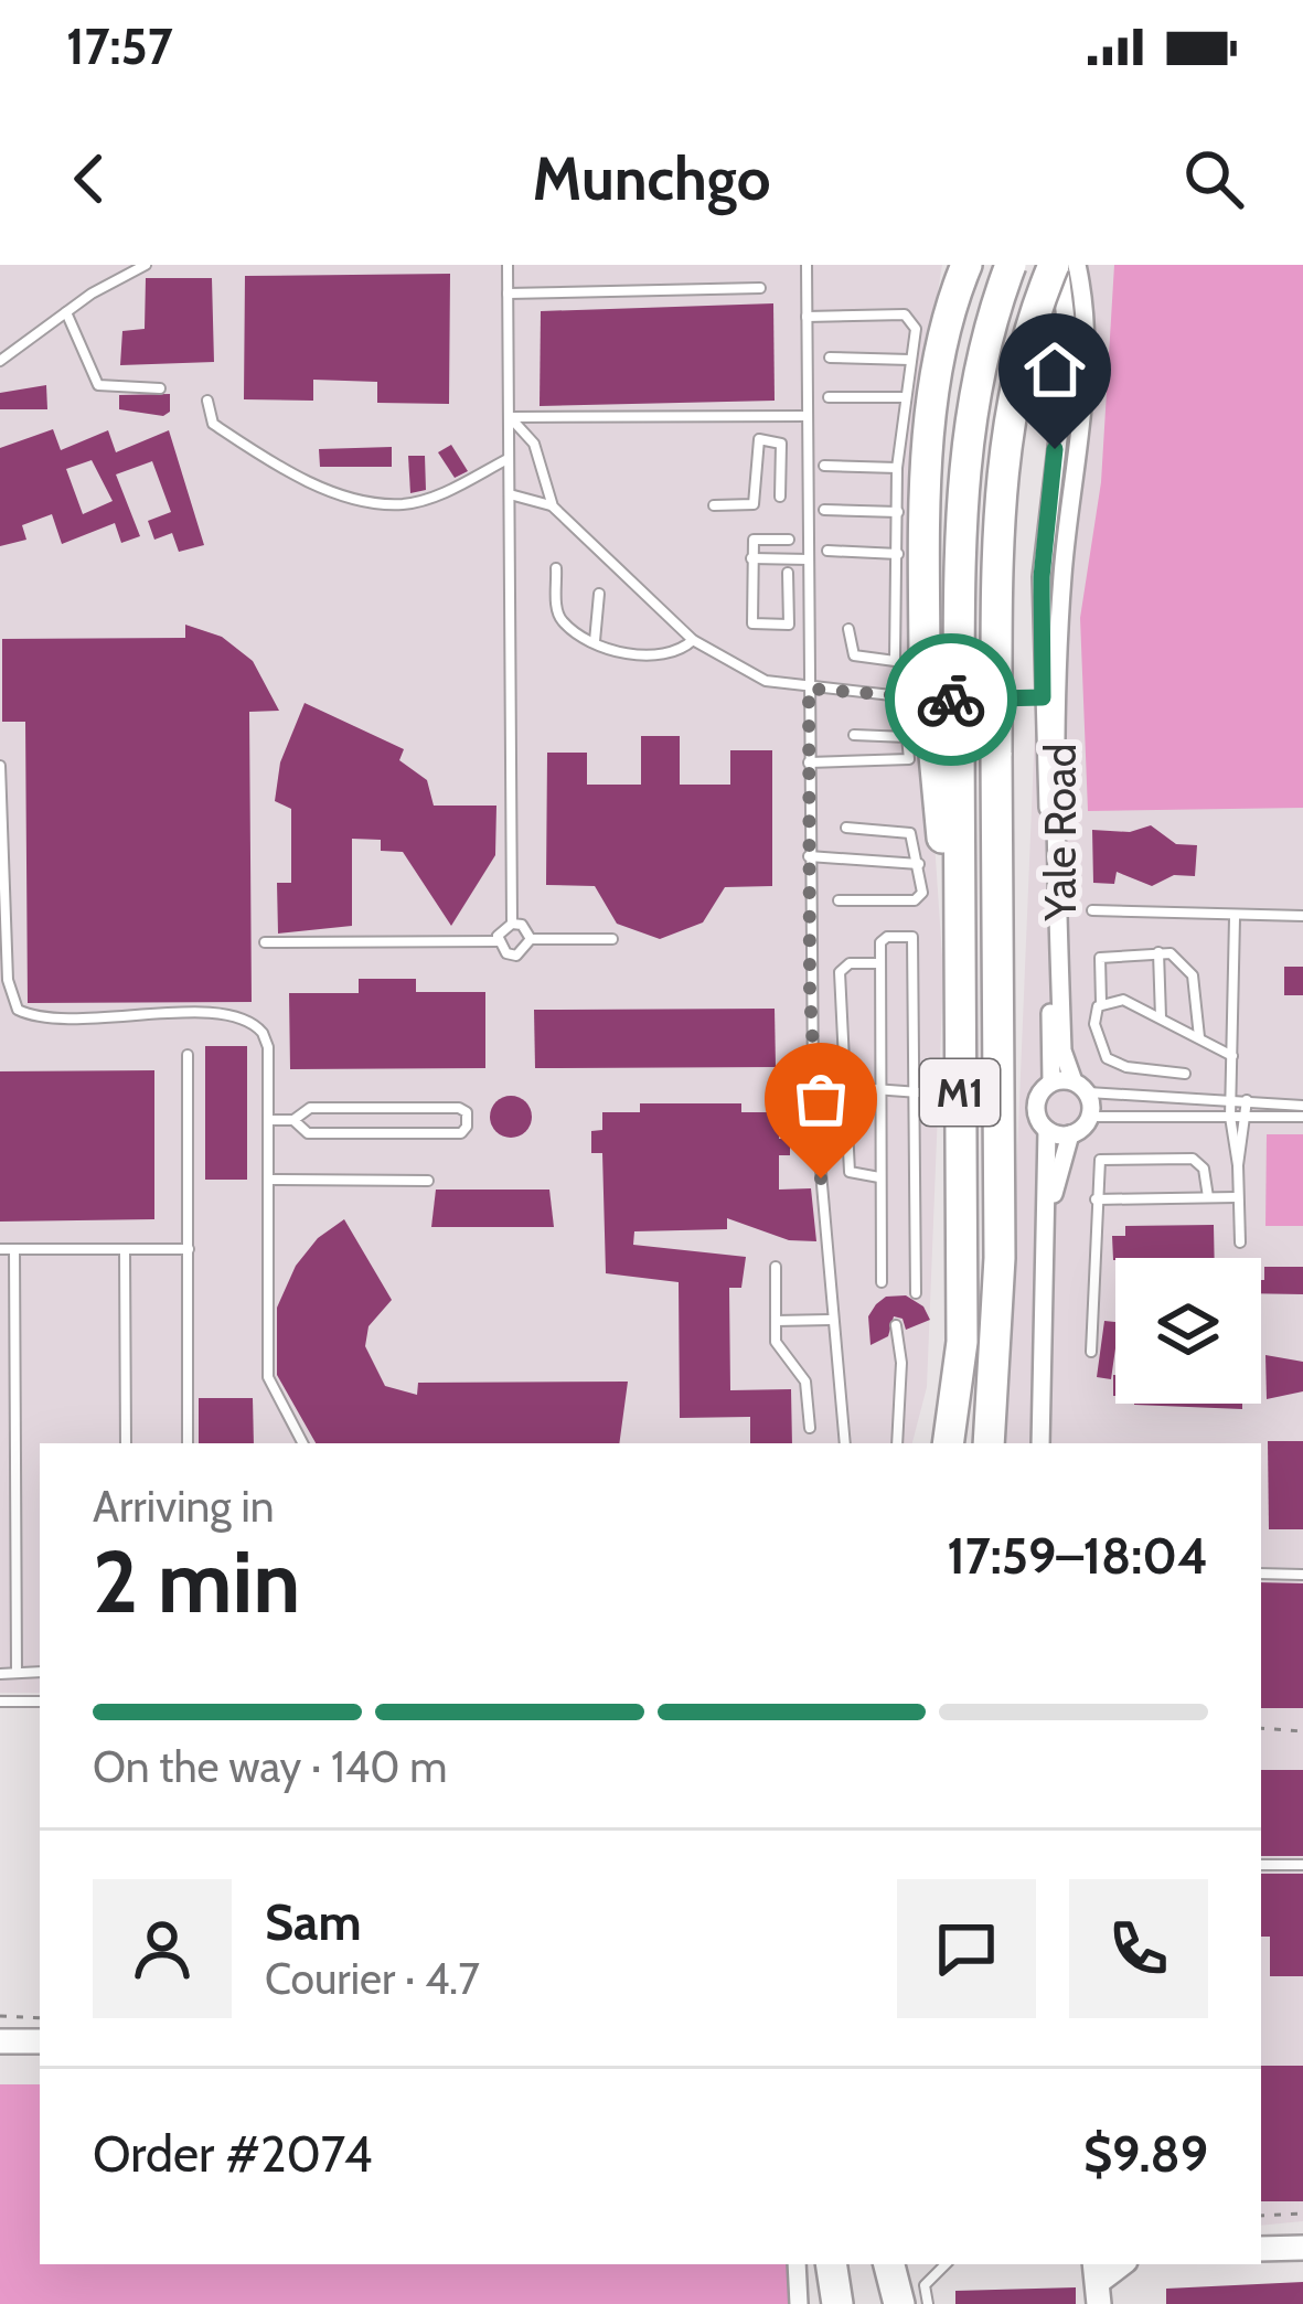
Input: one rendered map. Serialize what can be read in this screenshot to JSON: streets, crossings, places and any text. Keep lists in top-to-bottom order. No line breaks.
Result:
{"streets":{"highway":["M1"],"street":["Yale Road"]},"crossings":[["Yale Road","M1"]],"page":{"status":"17:57","header":"Munchgo","heading":["2 min","Arriving in","17:59–18:04"],"panel":["Sam","Courier · 4.7","Order #2074","$9.89"],"bar":"On the way · 140 m"}}
